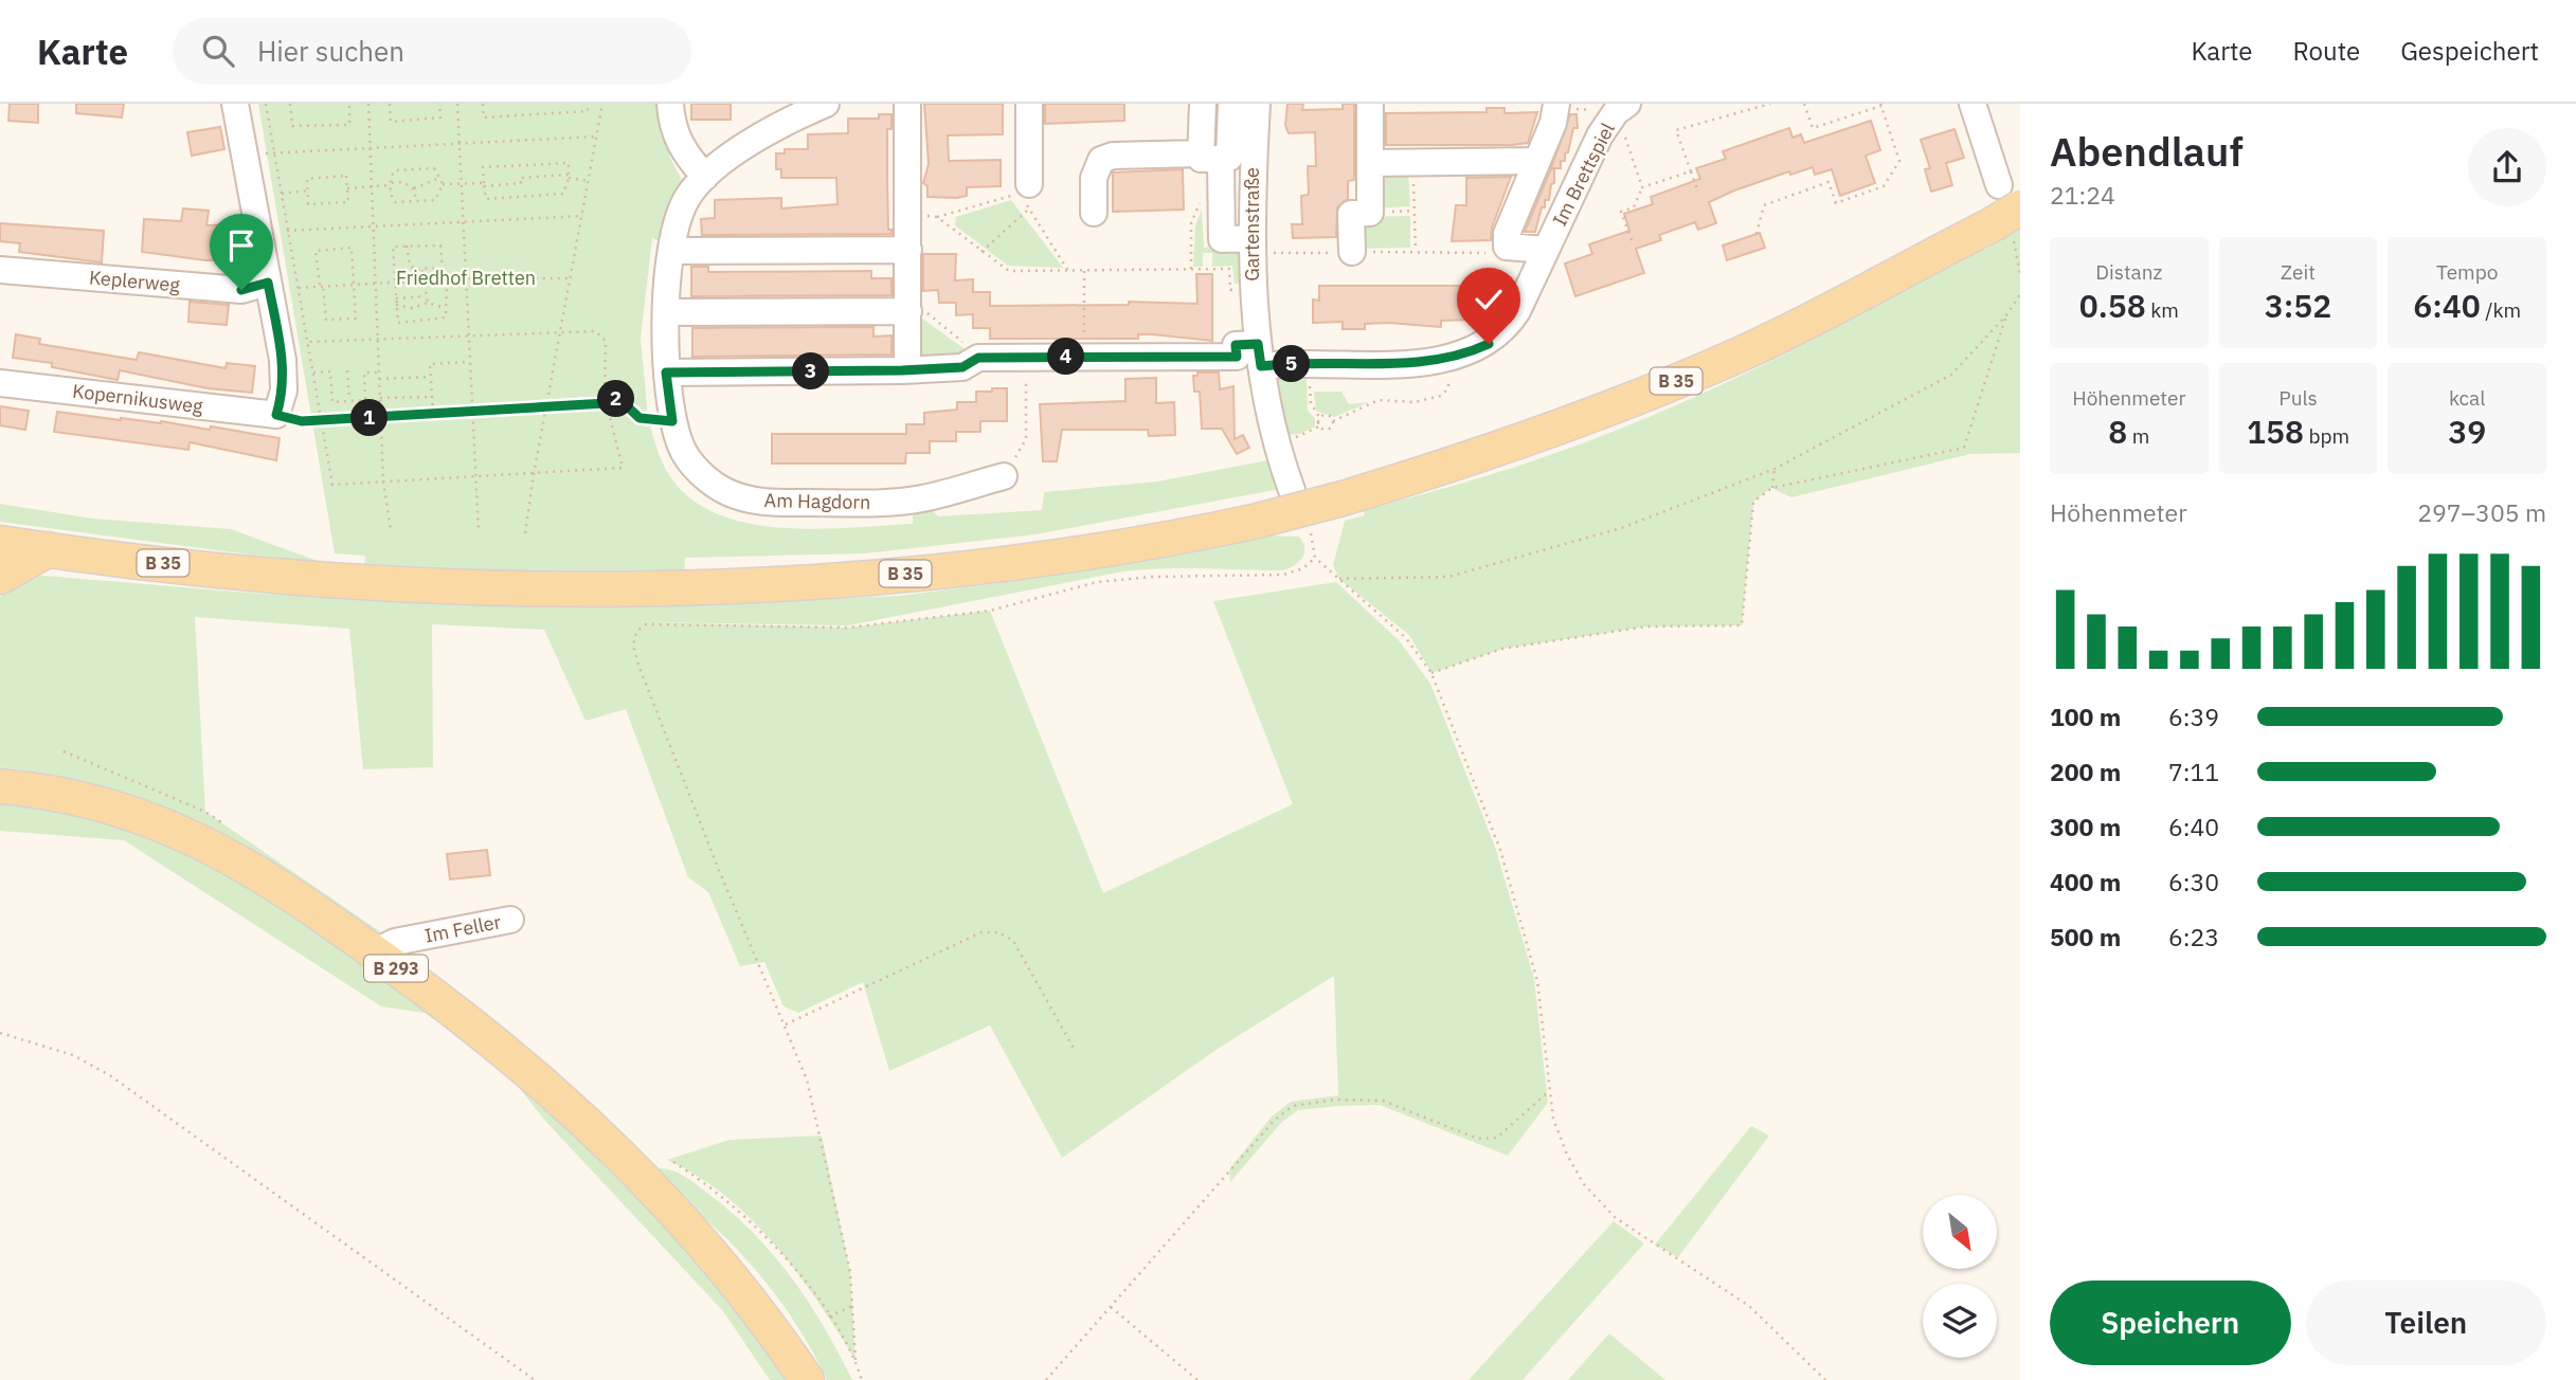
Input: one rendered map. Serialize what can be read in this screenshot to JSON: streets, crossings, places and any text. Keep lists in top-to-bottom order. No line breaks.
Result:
{"streets":{"main road":["B 35","B 293"],"street":["Im Brettspiel","Gartenstraße","Keplerweg","Kopernikusweg","Am Hagdorn","Im Feller"]},"crossings":[["Im Brettspiel","Gartenstraße"],["Im Feller","B 293"]],"parks":["Friedhof Bretten"],"north":"bottom right","page":{"header":"Karte","search":"Hier suchen","nav":["Karte","Route","Gespeichert"],"heading":["Abendlauf","21:24"],"stats":[["Distanz","0.58 km"],["Zeit","3:52"],["Tempo","6:40 /km"],["Höhenmeter","8 m"],["Puls","158 bpm"],["kcal","39"]],"pins":["4","5","3","2","1"],"chart":["Höhenmeter","297–305 m"],"list":[{"name":"100 m","note":"6:39"},{"name":"200 m","note":"7:11"},{"name":"300 m","note":"6:40"},{"name":"400 m","note":"6:30"},{"name":"500 m","note":"6:23"}],"buttons":["Speichern","Teilen"]}}
